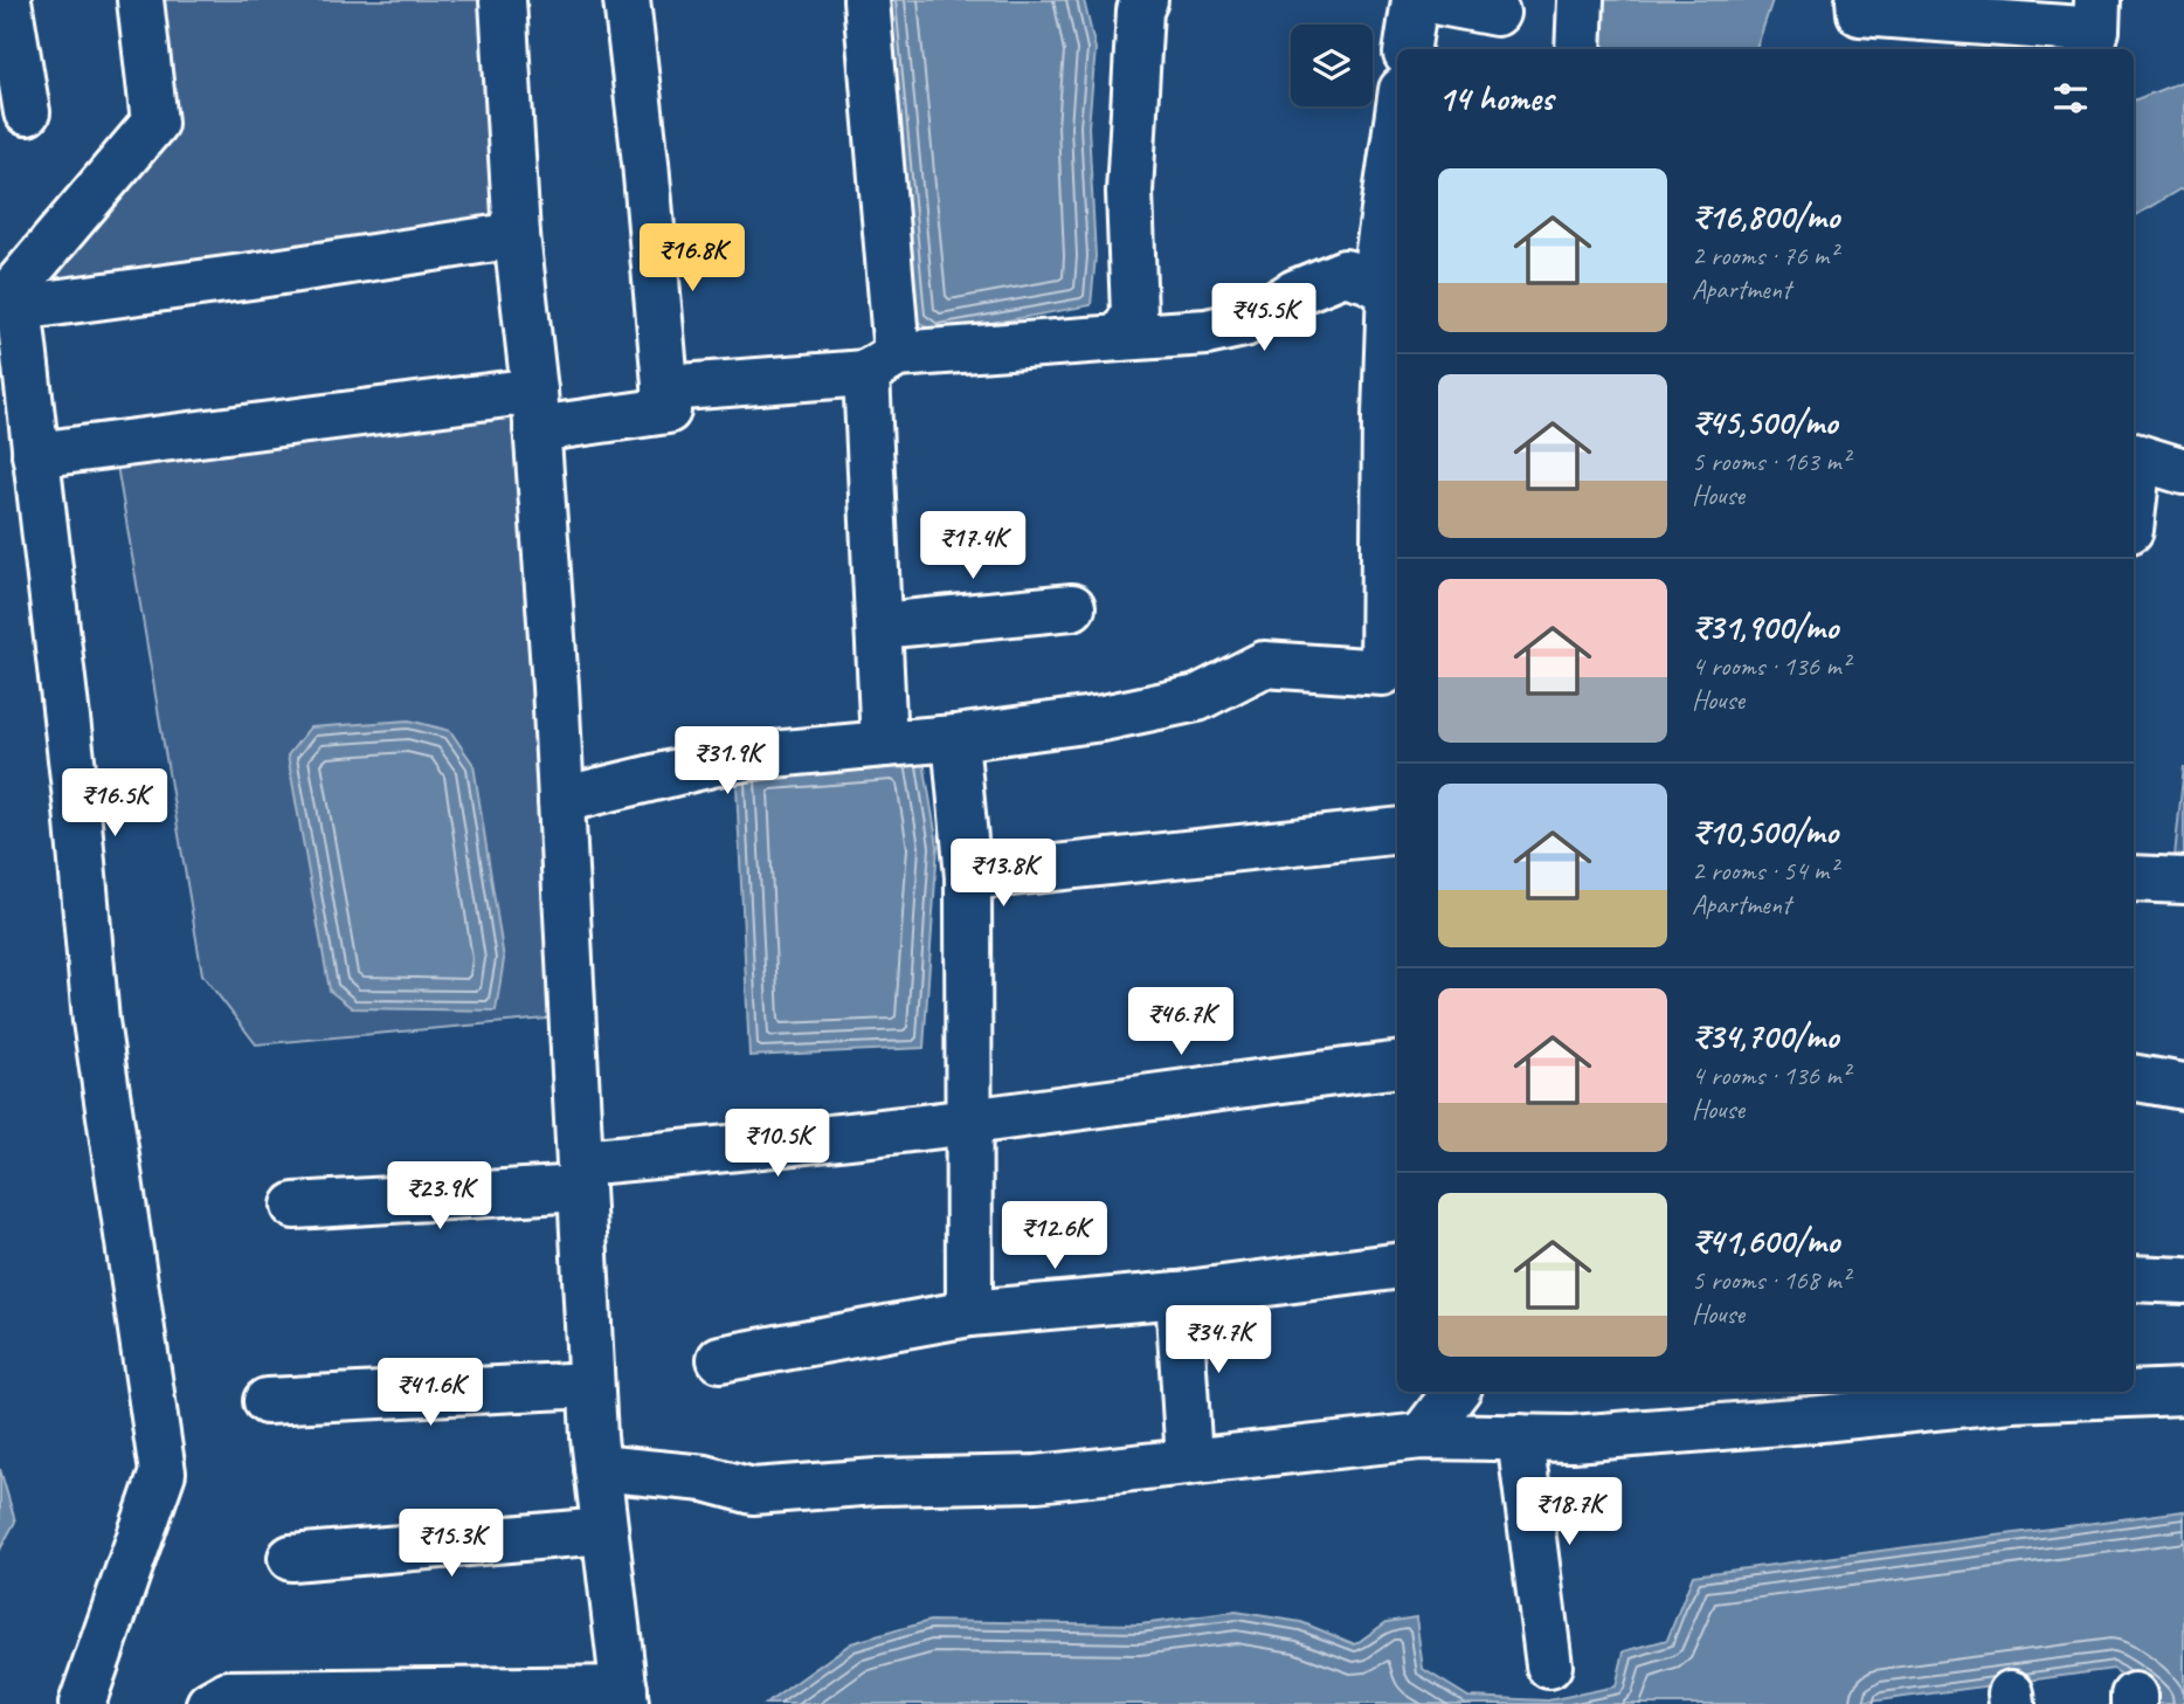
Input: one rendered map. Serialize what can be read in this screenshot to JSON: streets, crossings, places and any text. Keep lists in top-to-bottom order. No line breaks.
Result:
{"page":{"heading":"14 homes","list":[{"name":"₹16,800/mo","note":"2 rooms · 76 m² · Apartment"},{"name":"₹45,500/mo","note":"5 rooms · 163 m² · House"},{"name":"₹31,900/mo","note":"4 rooms · 136 m² · House"},{"name":"₹10,500/mo","note":"2 rooms · 54 m² · Apartment"},{"name":"₹34,700/mo","note":"4 rooms · 136 m² · House"},{"name":"₹41,600/mo","note":"5 rooms · 168 m² · House"}],"price":["₹16.8K","₹45.5K","₹17.4K","₹31.9K","₹16.5K","₹13.8K","₹46.7K","₹10.5K","₹23.9K","₹12.6K","₹34.7K","₹41.6K","₹18.7K","₹15.3K"]}}
